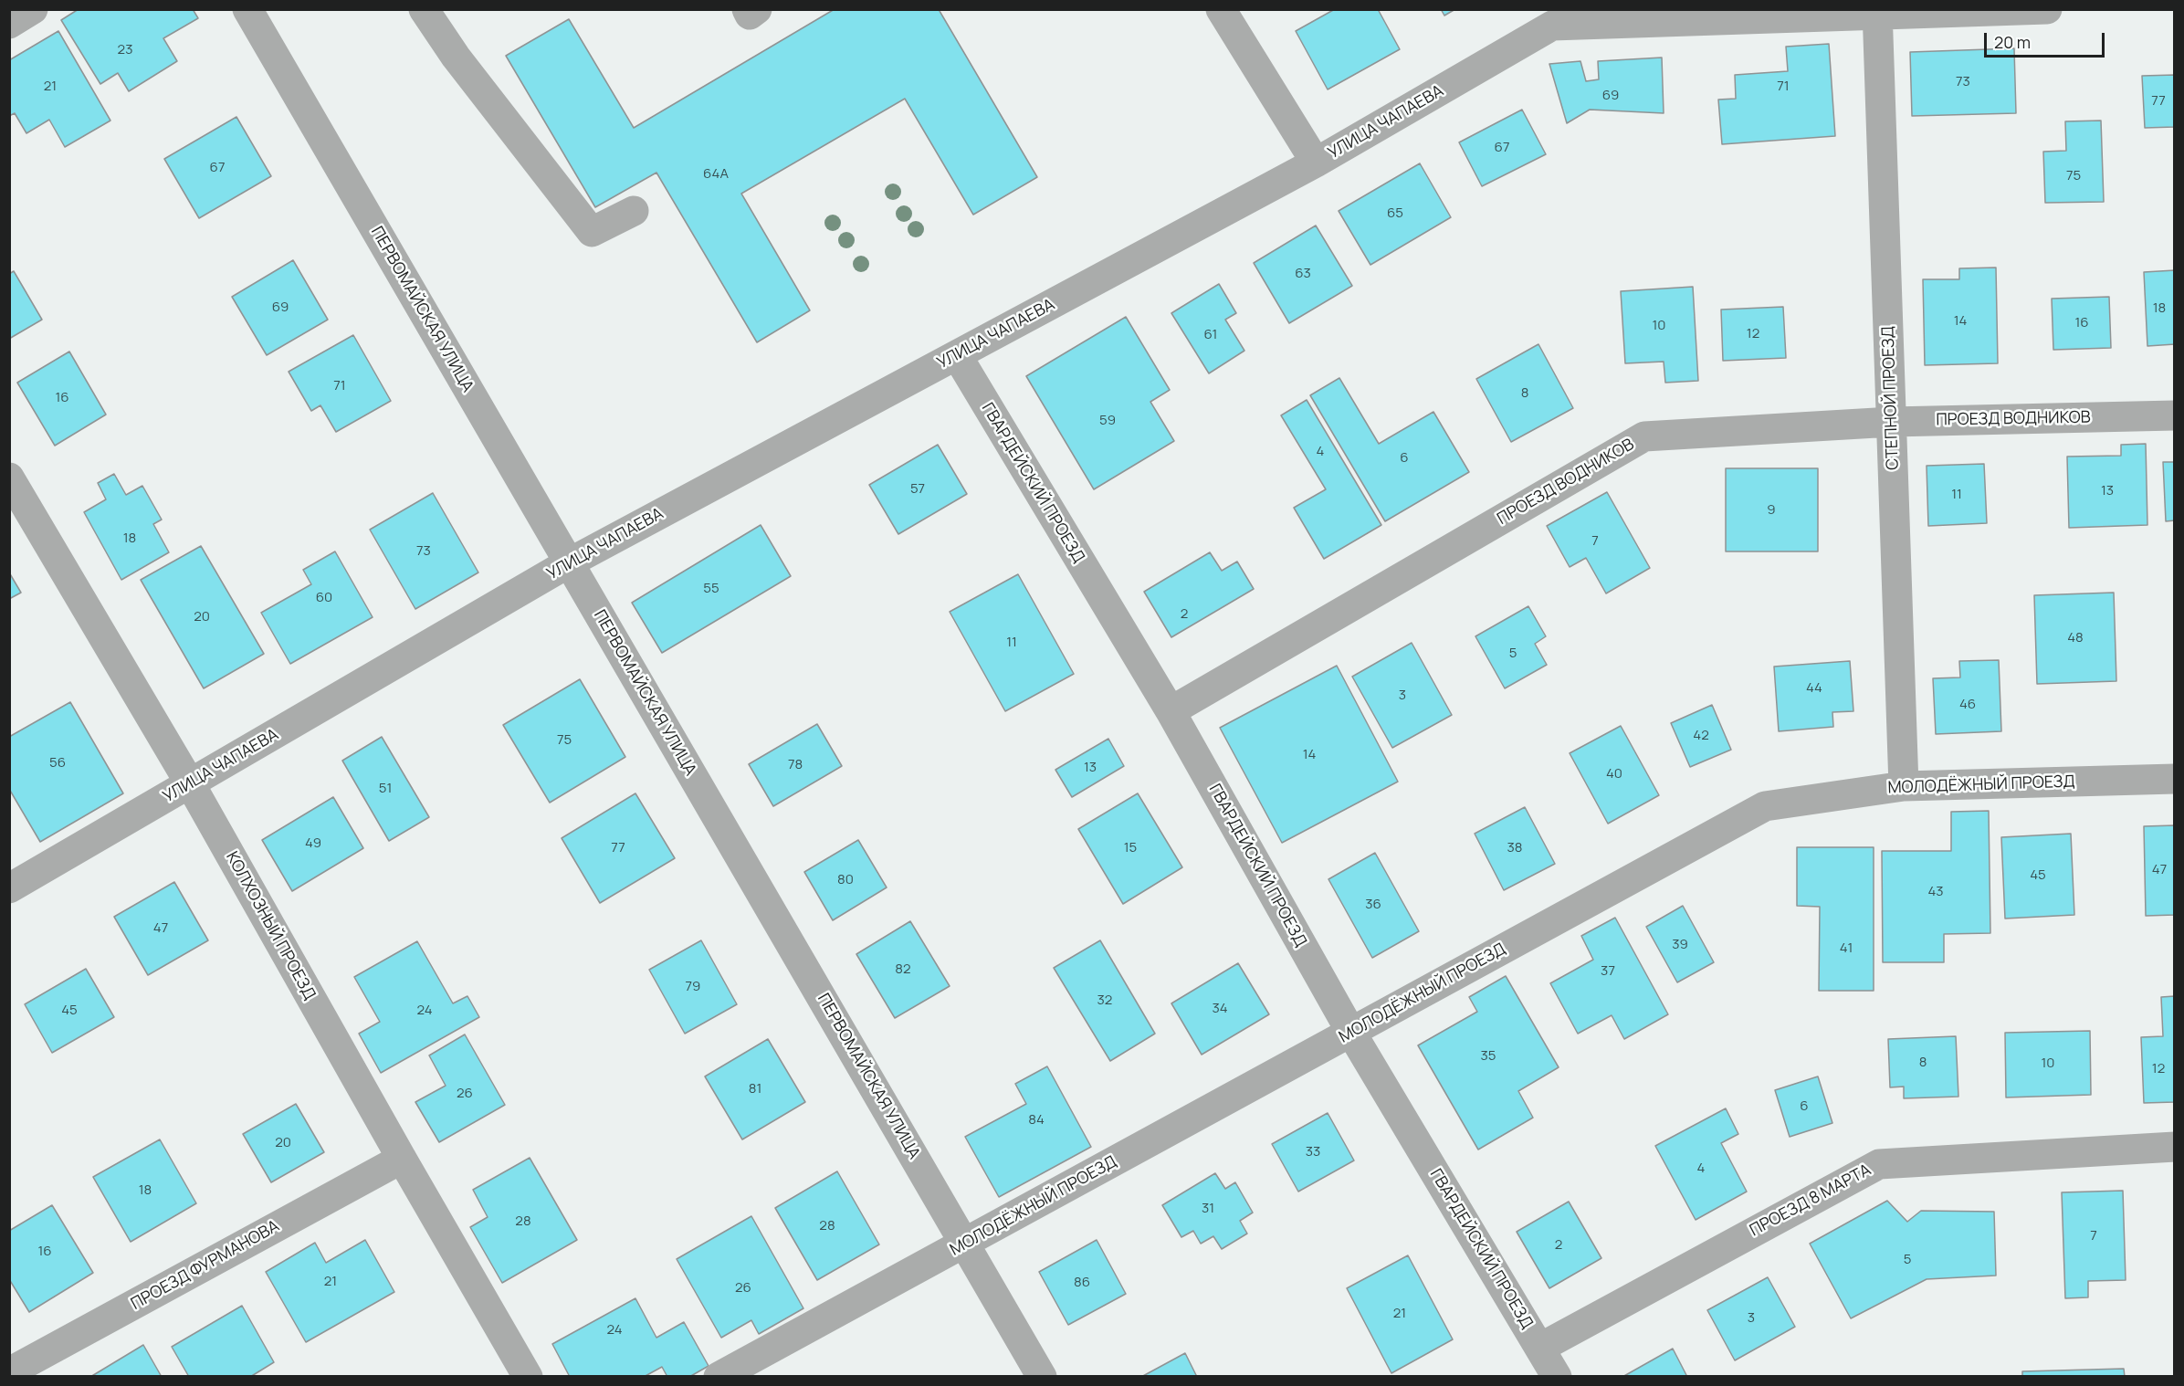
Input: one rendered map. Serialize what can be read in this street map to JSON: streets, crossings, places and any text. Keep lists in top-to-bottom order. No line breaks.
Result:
{"streets":{"street":["УЛИЦА ЧАПАЕВА","ПЕРВОМАЙСКАЯ УЛИЦА","СТЕПНОЙ ПРОЕЗД","ПРОЕЗД ВОДНИКОВ","ГВАРДЕЙСКИЙ ПРОЕЗД","МОЛОДЁЖНЫЙ ПРОЕЗД","КОЛХОЗНЫЙ ПРОЕЗД","ПРОЕЗД 8 МАРТА","ПРОЕЗД ФУРМАНОВА"]},"crossings":[["УЛИЦА ЧАПАЕВА","ПЕРВОМАЙСКАЯ УЛИЦА"],["УЛИЦА ЧАПАЕВА","СТЕПНОЙ ПРОЕЗД"],["УЛИЦА ЧАПАЕВА","ГВАРДЕЙСКИЙ ПРОЕЗД"],["УЛИЦА ЧАПАЕВА","КОЛХОЗНЫЙ ПРОЕЗД"],["ПЕРВОМАЙСКАЯ УЛИЦА","МОЛОДЁЖНЫЙ ПРОЕЗД"],["СТЕПНОЙ ПРОЕЗД","ПРОЕЗД ВОДНИКОВ"],["СТЕПНОЙ ПРОЕЗД","МОЛОДЁЖНЫЙ ПРОЕЗД"],["ПРОЕЗД ВОДНИКОВ","ГВАРДЕЙСКИЙ ПРОЕЗД"],["ГВАРДЕЙСКИЙ ПРОЕЗД","МОЛОДЁЖНЫЙ ПРОЕЗД"],["ГВАРДЕЙСКИЙ ПРОЕЗД","ПРОЕЗД 8 МАРТА"],["КОЛХОЗНЫЙ ПРОЕЗД","ПРОЕЗД ФУРМАНОВА"]],"house_numbers":["23","73","21","71","69","77","67","67","64А","75","65","63","69","18","14","16","10","12","61","71","8","16","59","4","6","57","13","11","9","18","7","73","55","60","2","20","48","11","5","44","3","46","42","75","14","56","78","13","40","51","49","77","15","38","47","45","80","43","36","47","39","41","82","37","79","32","34","45","24","35","8","10","12","81","26","6","84","20","33","4","18","31","28","28","7","2","16","5","21","86","26","21","3","24"],"scale_bar":"20 m"}
